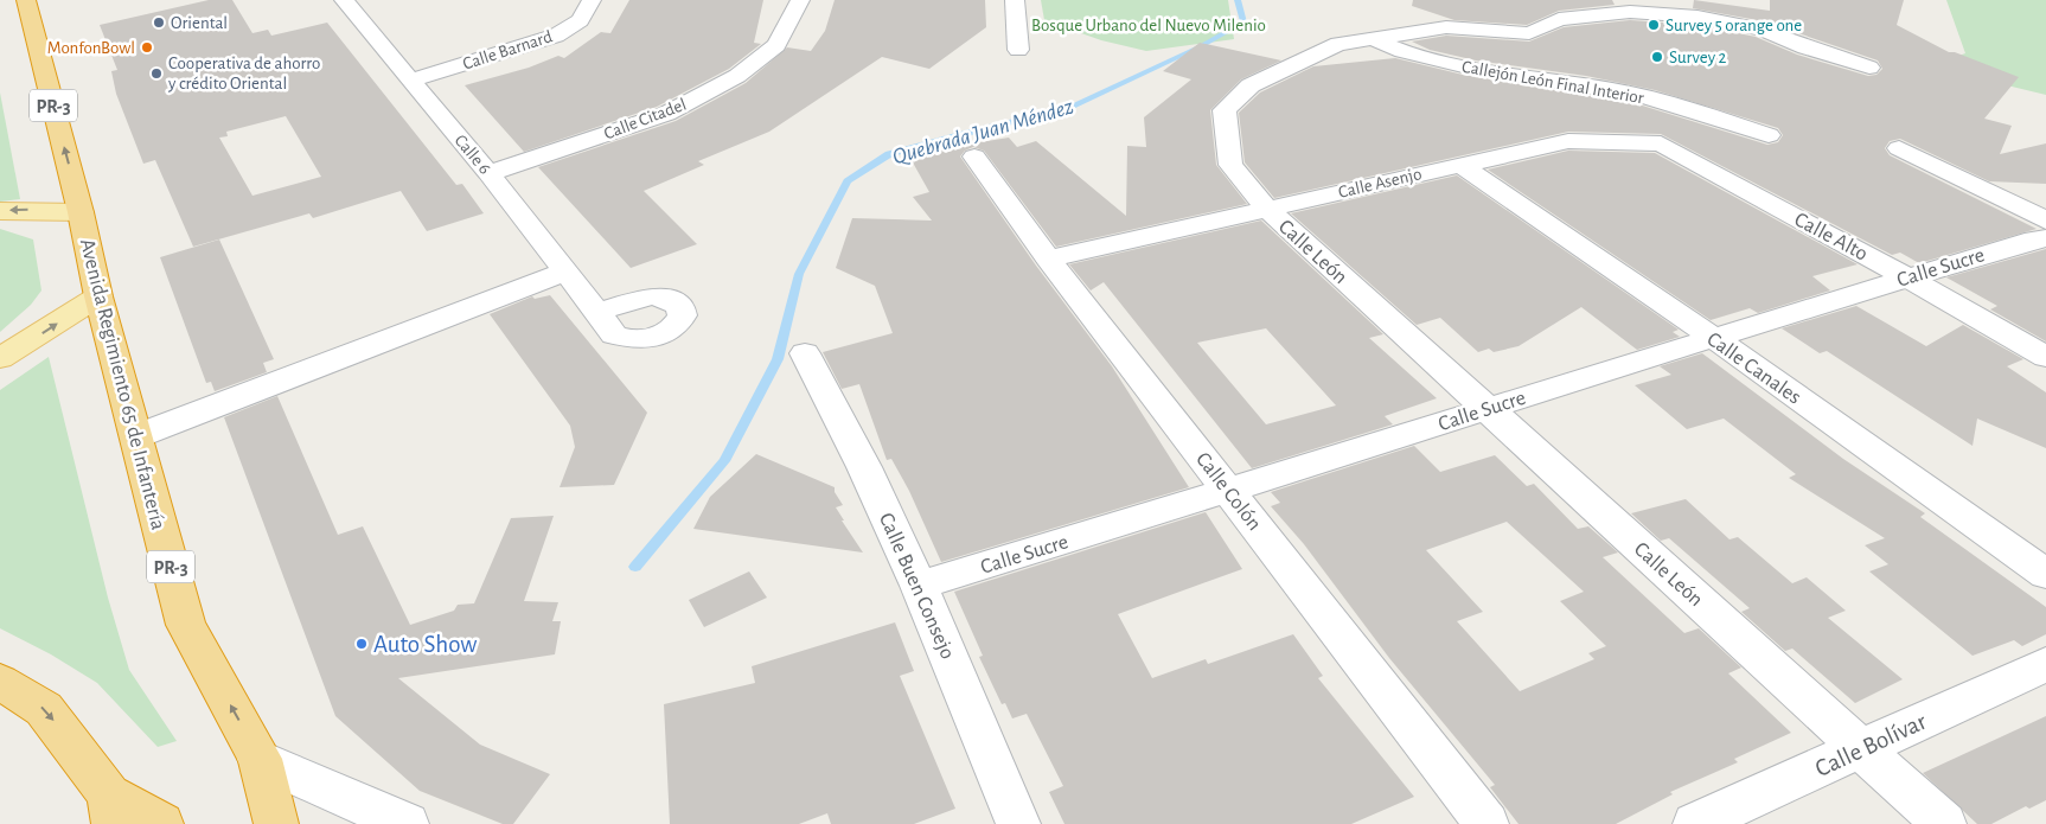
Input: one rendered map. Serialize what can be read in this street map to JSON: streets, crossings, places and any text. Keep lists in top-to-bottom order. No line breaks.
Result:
{"streets":{"highway":["PR-3","Avenida Regimiento 65 de Infantería"],"street":["Calle Barnard","Callejón León Final Interior","Calle Citadel","Calle 6","Calle Asenjo","Calle Alto","Calle León","Calle Sucre","Calle Canales","Calle Colón","Calle Buen Consejo","Calle Bolívar"]},"crossings":[["Calle Barnard","Calle 6"],["Callejón León Final Interior","Calle León"],["Calle Citadel","Calle 6"],["Calle Asenjo","Calle Alto"],["Calle Asenjo","Calle León"],["Calle Asenjo","Calle Canales"],["Calle Asenjo","Calle Colón"],["Calle Alto","Calle Sucre"],["Calle León","Calle Sucre"],["Calle León","Calle Bolívar"],["Calle Sucre","Calle Canales"],["Calle Sucre","Calle Colón"],["Calle Sucre","Calle Buen Consejo"]],"water":["Quebrada Juan Méndez"],"parks":["Bosque Urbano del Nuevo Milenio"],"places":["Oriental","Survey 5 orange one","MonfonBowl","Survey 2","Cooperativa de ahorro y crédito Oriental","Auto Show"]}
